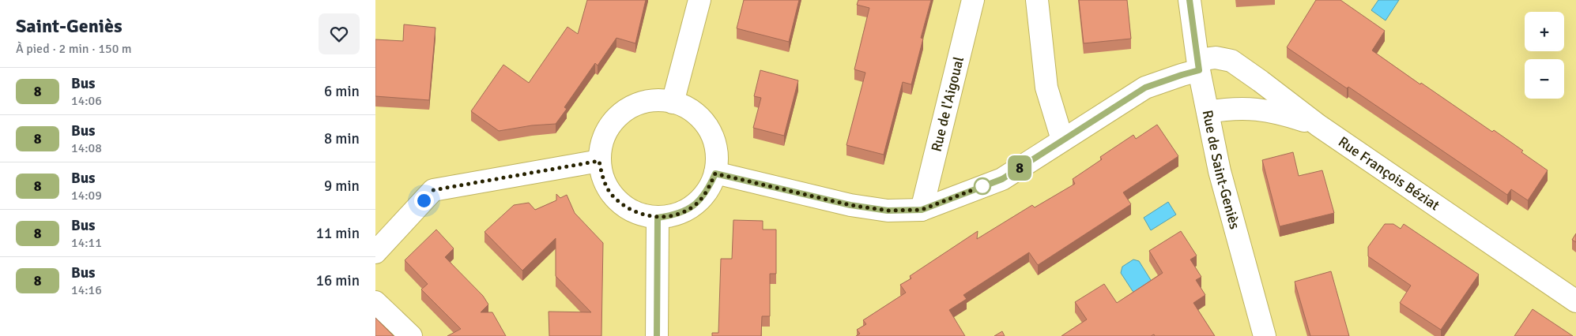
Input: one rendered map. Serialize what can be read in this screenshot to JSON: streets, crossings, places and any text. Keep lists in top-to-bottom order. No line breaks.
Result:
{"streets":{"street":["Rue de l'Aigoual","Rue de Saint-Geniès","Rue François Béziat"]},"crossings":[["Rue de l'Aigoual","Rue François Béziat"],["Rue de Saint-Geniès","Rue François Béziat"]],"lines":["bus line 8"],"page":{"heading":["Saint-Geniès","À pied · 2 min · 150 m"],"on_map":"8","map_buttons":["+","−"],"list":[{"mark":"8","name":"Bus","note":"14:06","value":"6 min"},{"mark":"8","name":"Bus","note":"14:08","value":"8 min"},{"mark":"8","name":"Bus","note":"14:09","value":"9 min"},{"mark":"8","name":"Bus","note":"14:11","value":"11 min"},{"mark":"8","name":"Bus","note":"14:16","value":"16 min"}]}}
